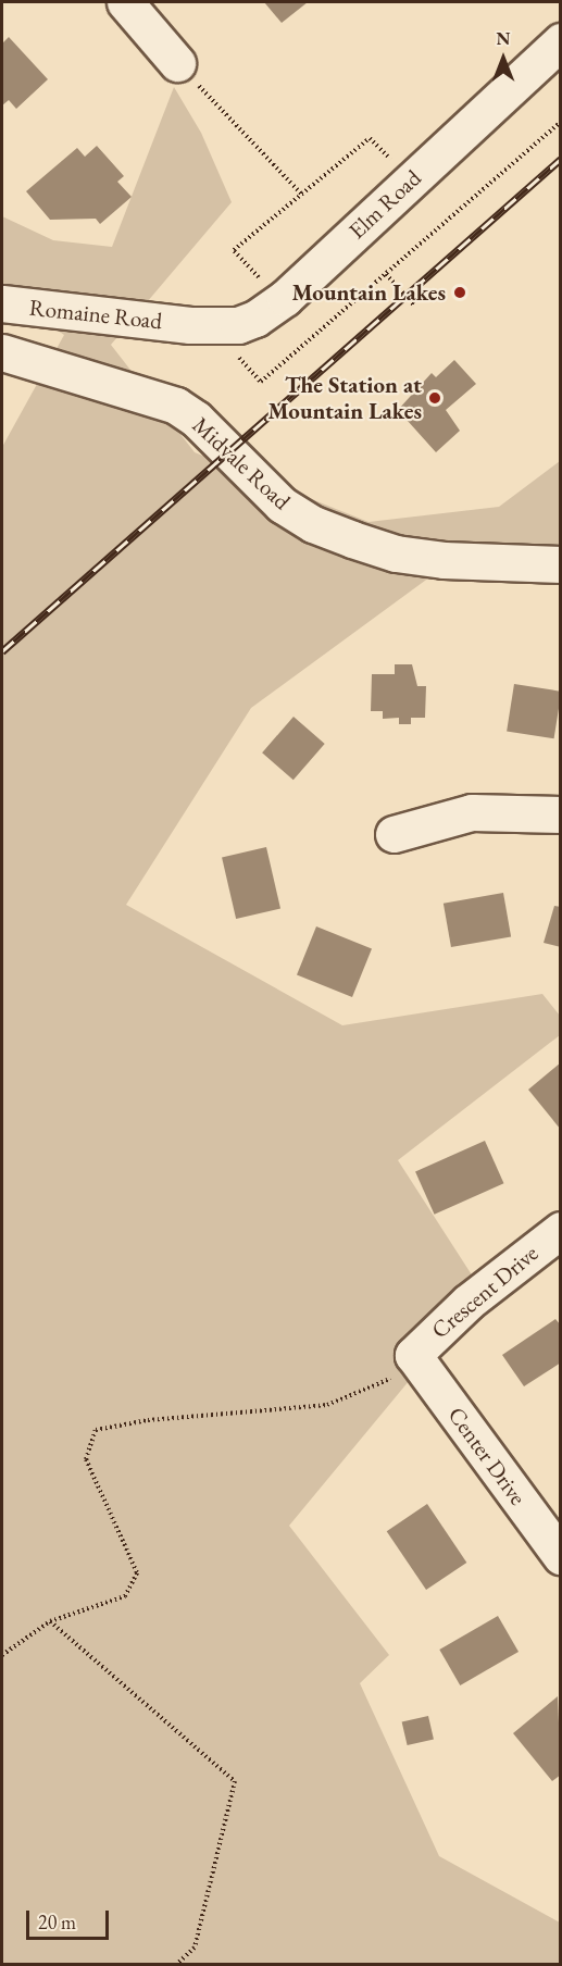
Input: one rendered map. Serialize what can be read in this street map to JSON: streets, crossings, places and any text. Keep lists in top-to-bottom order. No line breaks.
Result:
{"streets":{"street":["Elm Road","Romaine Road","Midvale Road","Crescent Drive","Center Drive"]},"crossings":[["Elm Road","Romaine Road"],["Crescent Drive","Center Drive"]],"places":["Mountain Lakes","The Station at Mountain Lakes"],"scale_bar":"20 m","north":"top"}
